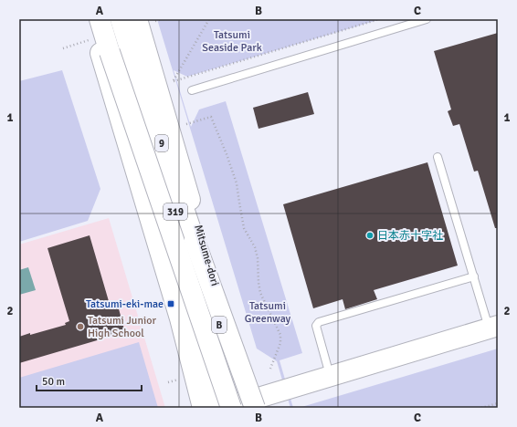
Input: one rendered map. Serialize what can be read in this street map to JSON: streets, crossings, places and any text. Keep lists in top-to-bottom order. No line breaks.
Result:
{"streets":{"main road":["9","319","Mitsume-dori","B"]},"crossings":[["9","B"],["Mitsume-dori","B"]],"parks":["Tatsumi Seaside Park","Tatsumi Greenway"],"places":{"other":["日本赤十字社","Tatsumi Junior High School"],"transit":["Tatsumi-eki-mae"]},"scale_bar":"50 m","grid":{"columns":["A","B","C"],"rows":["1","2"]}}
